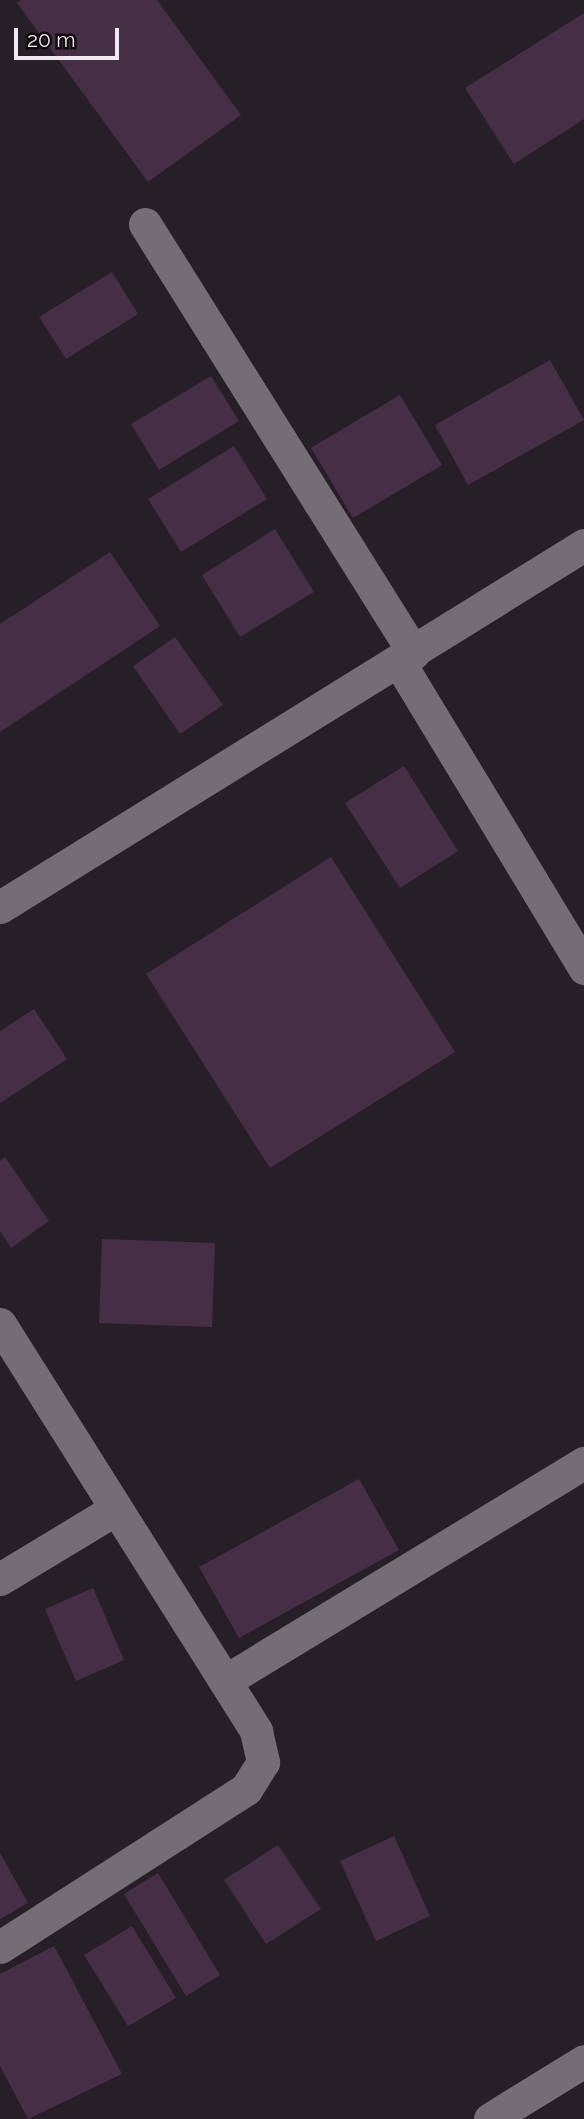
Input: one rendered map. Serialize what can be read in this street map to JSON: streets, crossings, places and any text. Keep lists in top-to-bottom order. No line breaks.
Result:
{"scale_bar":"20 m"}
